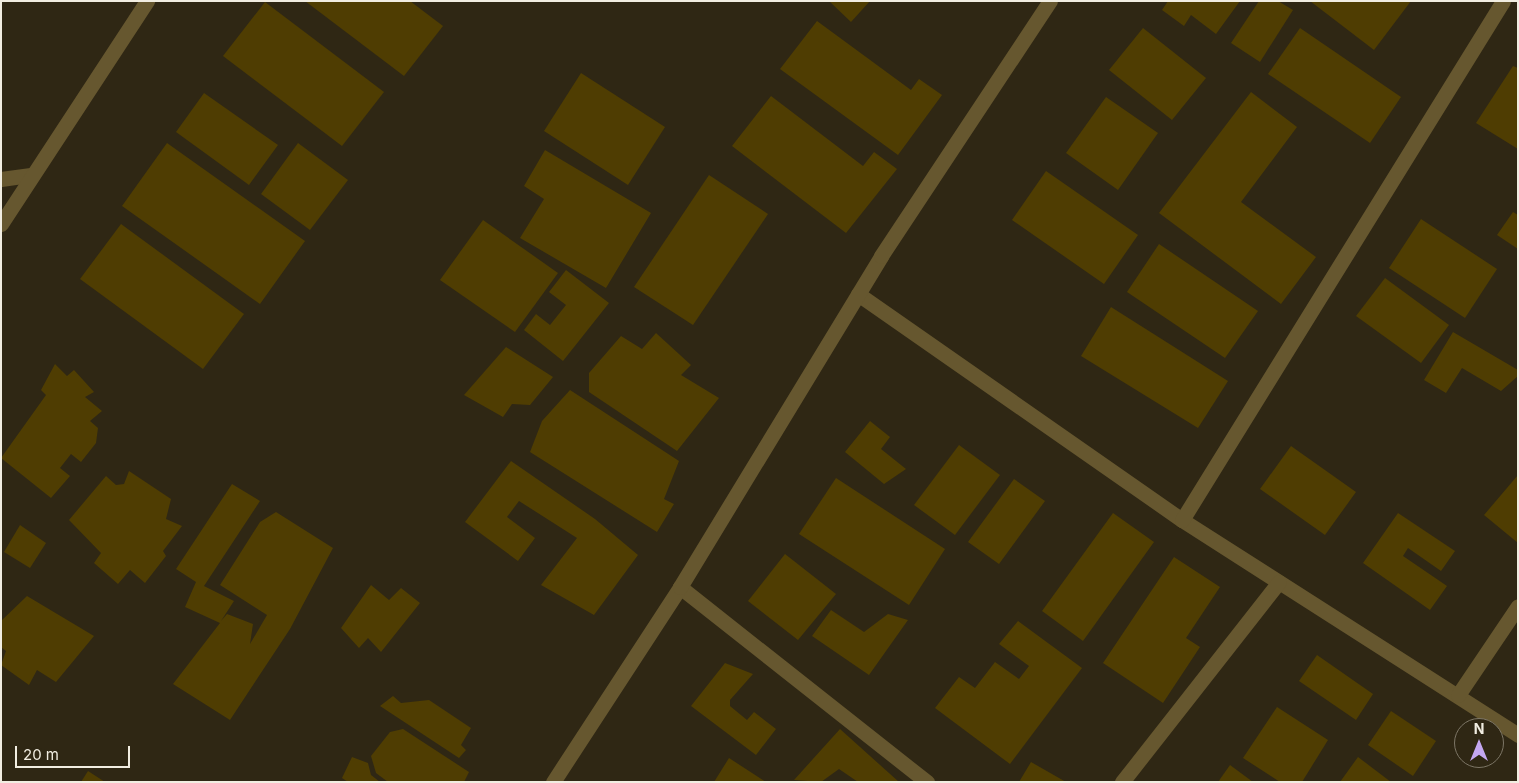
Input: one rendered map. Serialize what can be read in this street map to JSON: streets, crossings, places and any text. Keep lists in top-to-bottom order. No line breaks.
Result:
{"scale_bar":"20 m","north":"top"}
